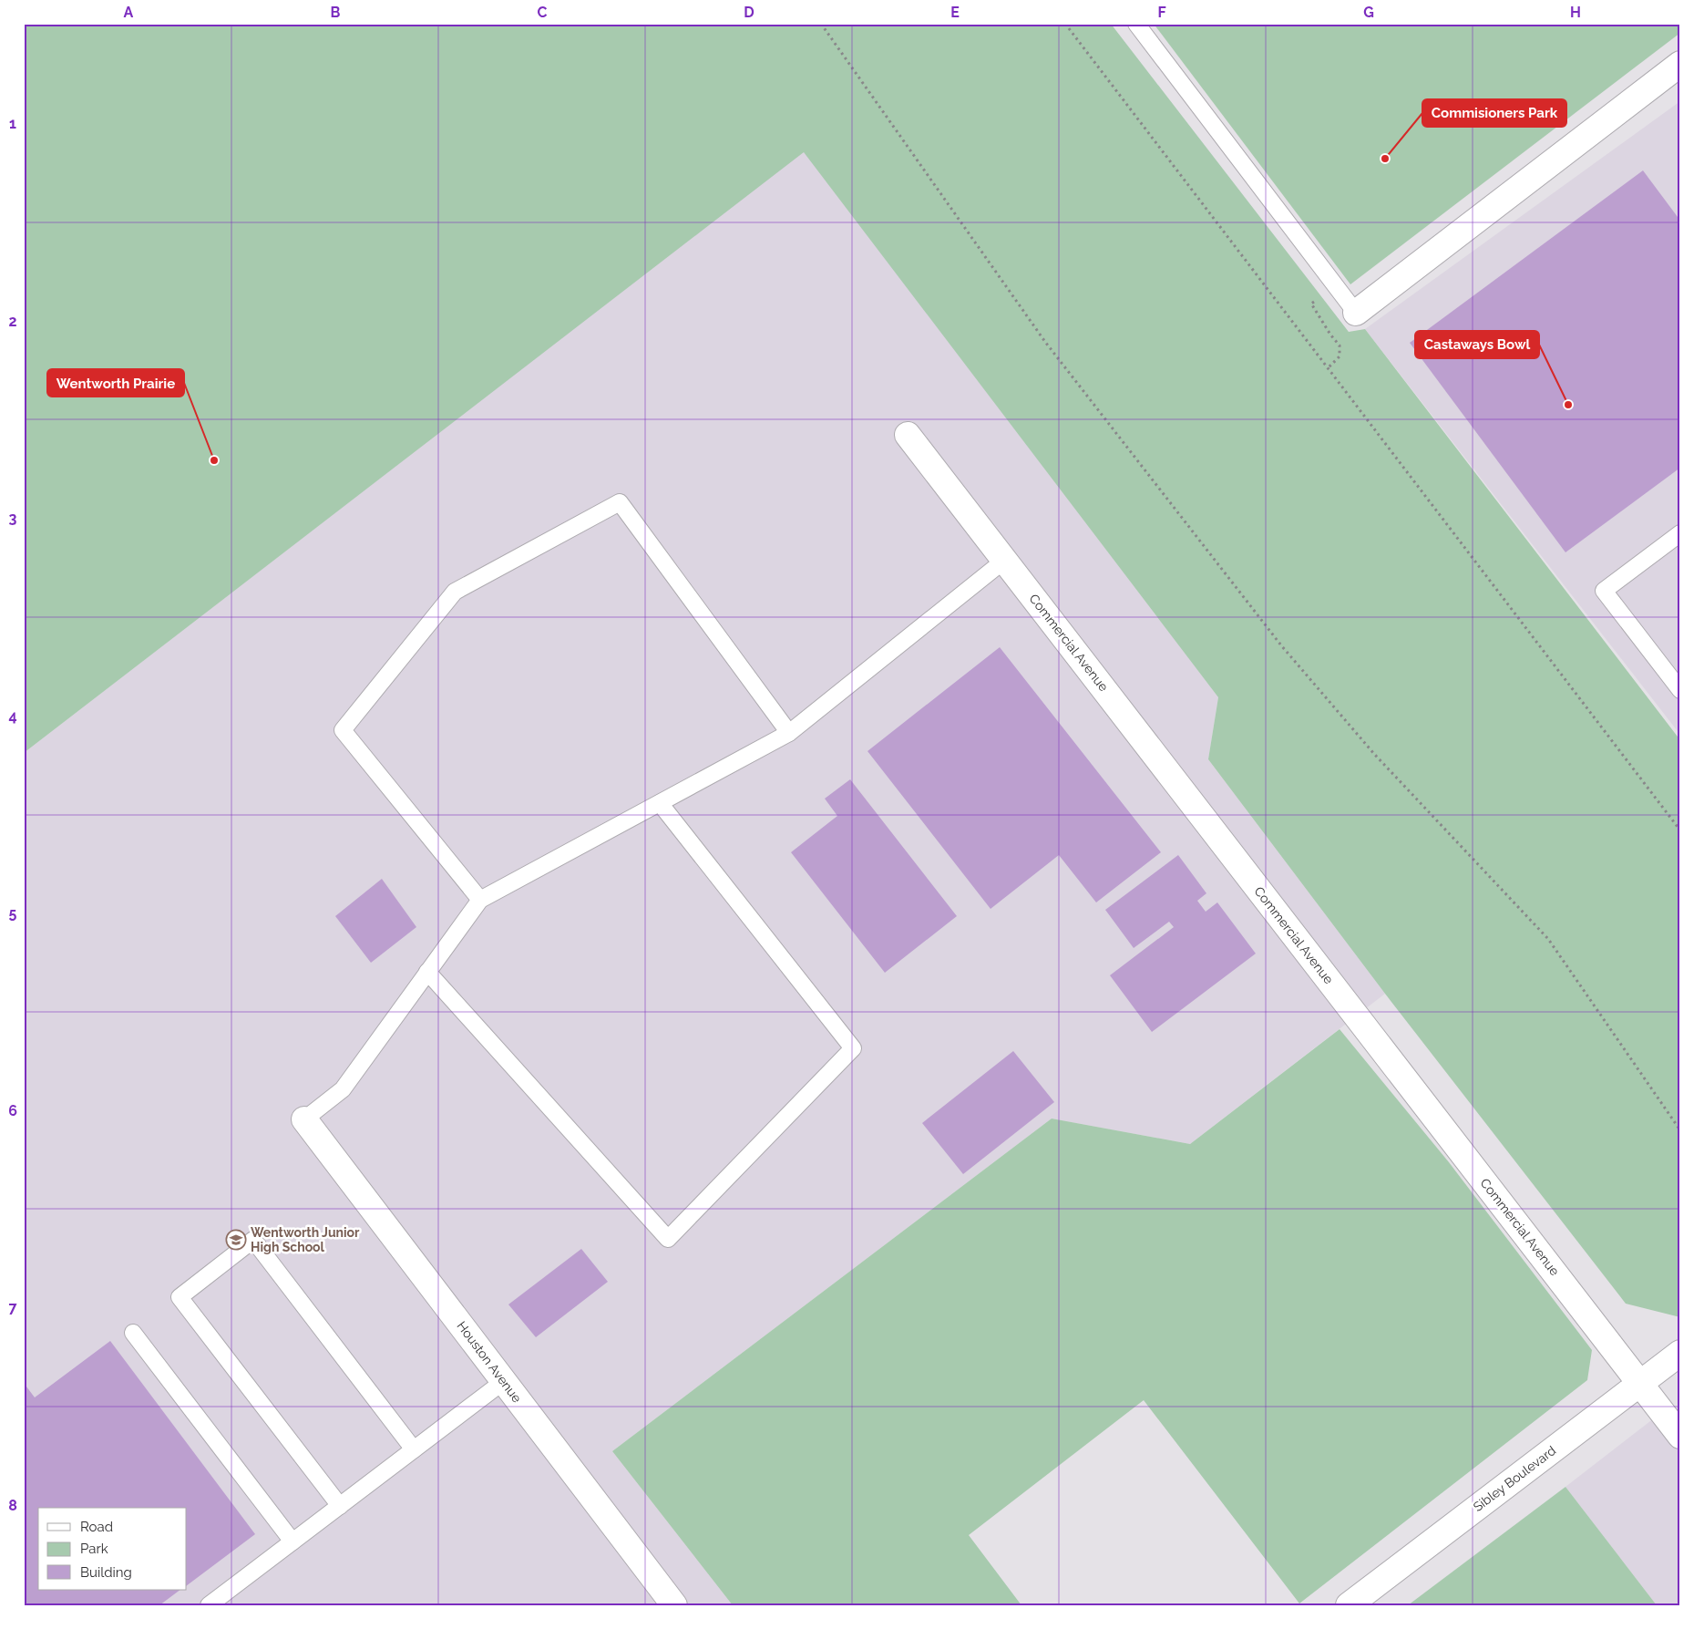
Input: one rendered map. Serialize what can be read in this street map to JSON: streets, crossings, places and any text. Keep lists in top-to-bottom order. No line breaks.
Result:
{"streets":{"street":["Commercial Avenue","Houston Avenue","Sibley Boulevard"]},"crossings":[["Commercial Avenue","Sibley Boulevard"]],"places":{"other":["Commisioners Park","Castaways Bowl","Wentworth Prairie"],"school or university":["Wentworth Junior High School"]},"legend":["Road","Park","Building"],"grid":{"columns":["A","B","C","D","E","F","G","H"],"rows":["1","2","3","4","5","6","7","8"]}}
